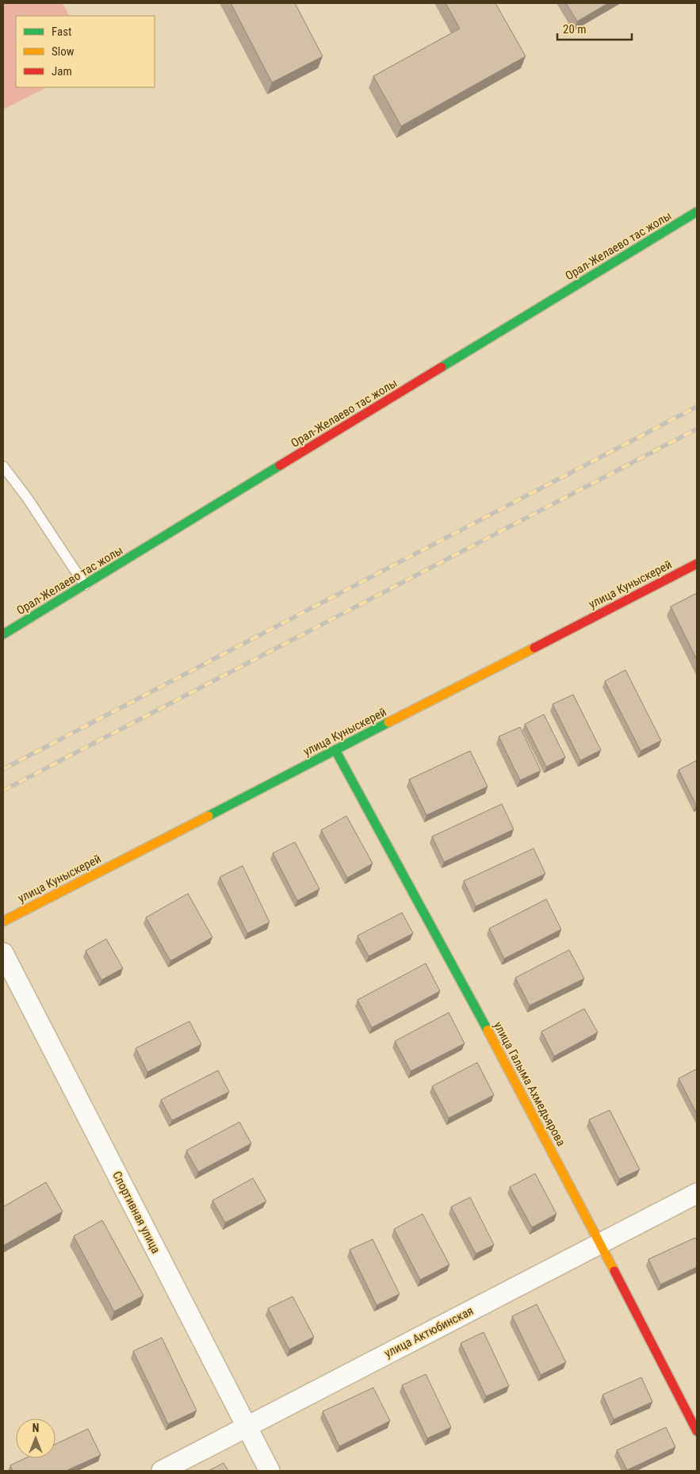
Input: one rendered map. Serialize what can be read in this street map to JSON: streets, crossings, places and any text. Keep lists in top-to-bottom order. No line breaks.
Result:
{"streets":{"street":["Орал-Желаево тас жолы","улица Куныскерей","улица Галыма Ахмедьярова","Спортивная улица","улица Актюбинская"]},"crossings":[["улица Куныскерей","улица Галыма Ахмедьярова"],["улица Галыма Ахмедьярова","улица Актюбинская"],["Спортивная улица","улица Актюбинская"]],"legend":["Fast","Slow","Jam"],"scale_bar":"20 m","north":"top"}
